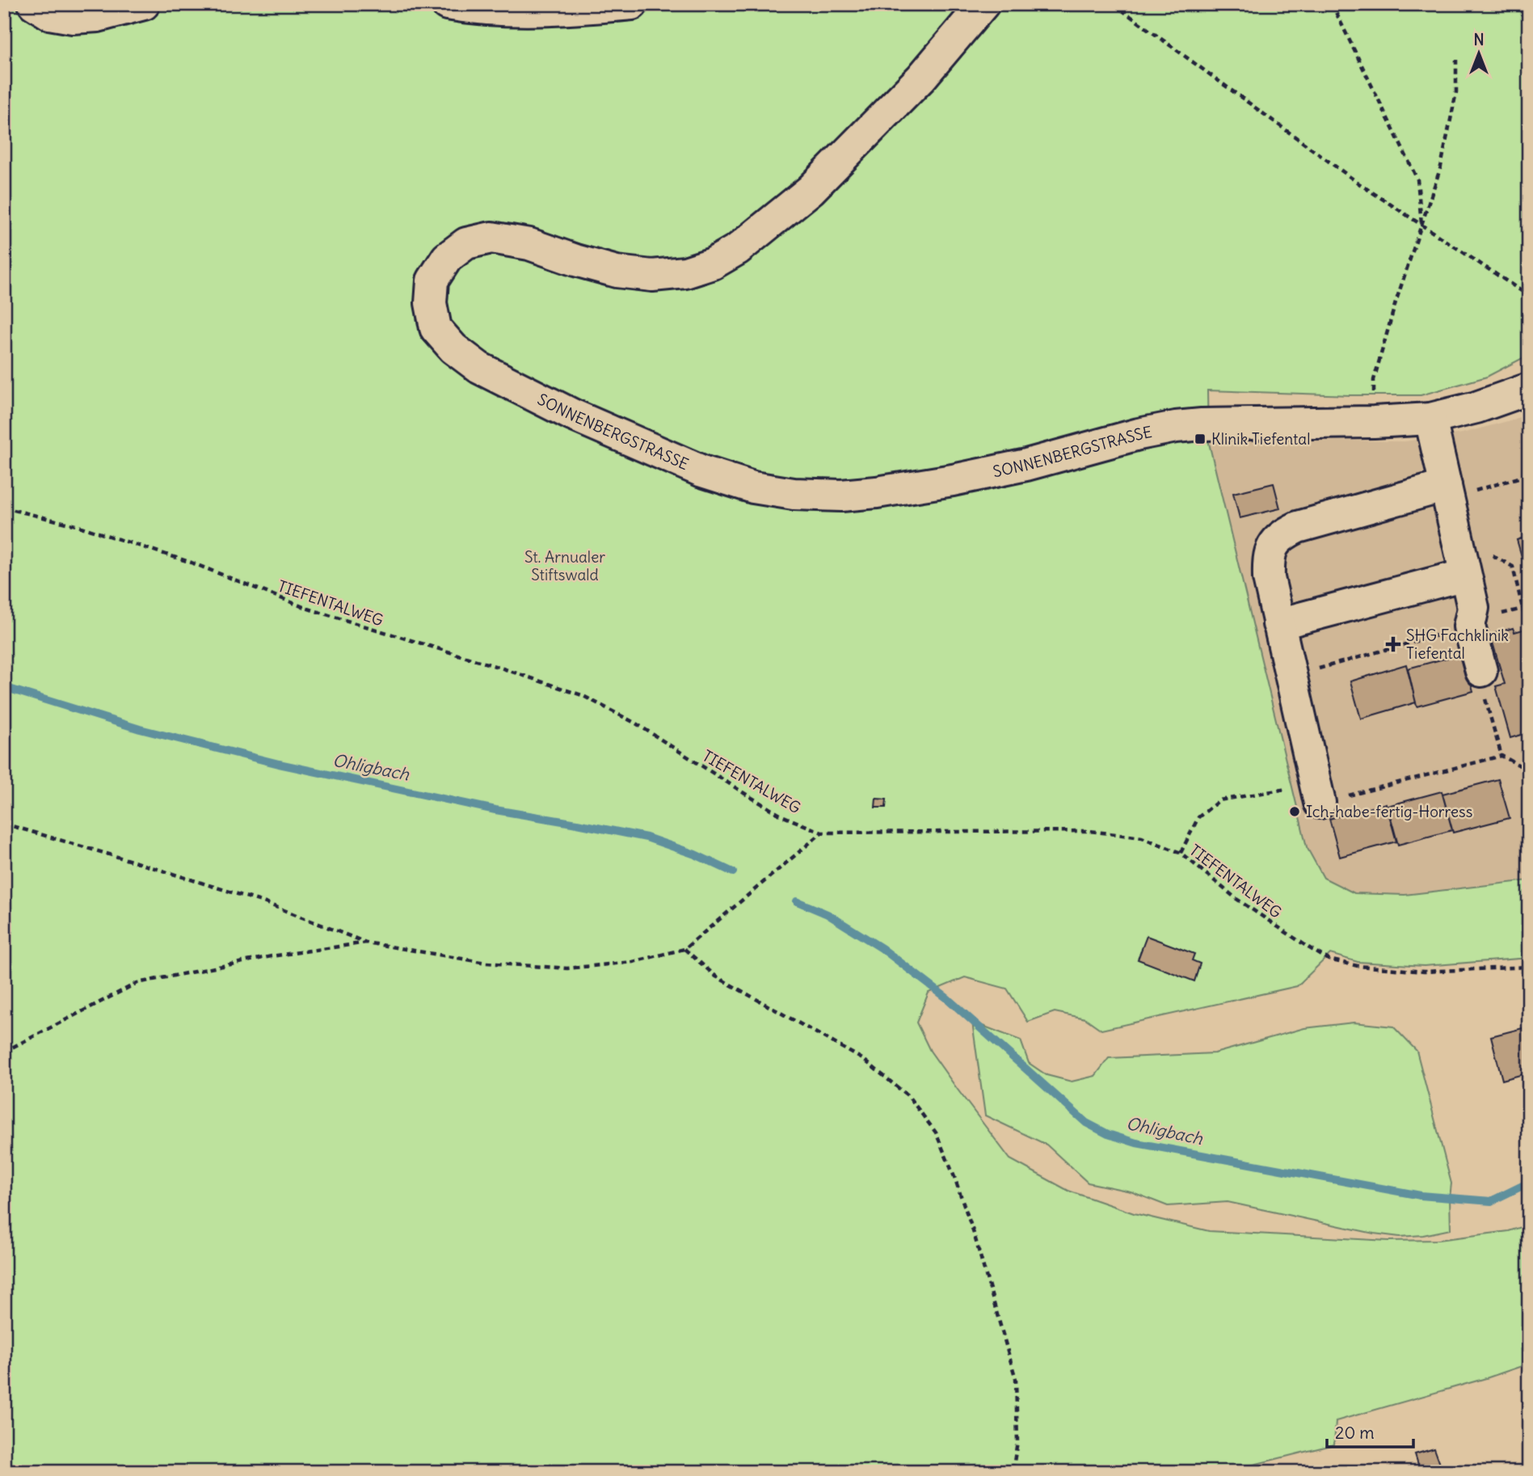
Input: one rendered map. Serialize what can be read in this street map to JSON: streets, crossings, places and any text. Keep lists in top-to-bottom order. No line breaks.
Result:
{"streets":{"street":["SONNENBERGSTRASSE"],"path":["TIEFENTALWEG"]},"water":["Ohligbach"],"parks":["St. Arnualer Stiftswald"],"places":{"transit":["Klinik Tiefental"],"health":["SHG Fachklinik Tiefental"],"other":["Ich-habe-fertig-Horress"]},"scale_bar":"20 m","north":"top"}
